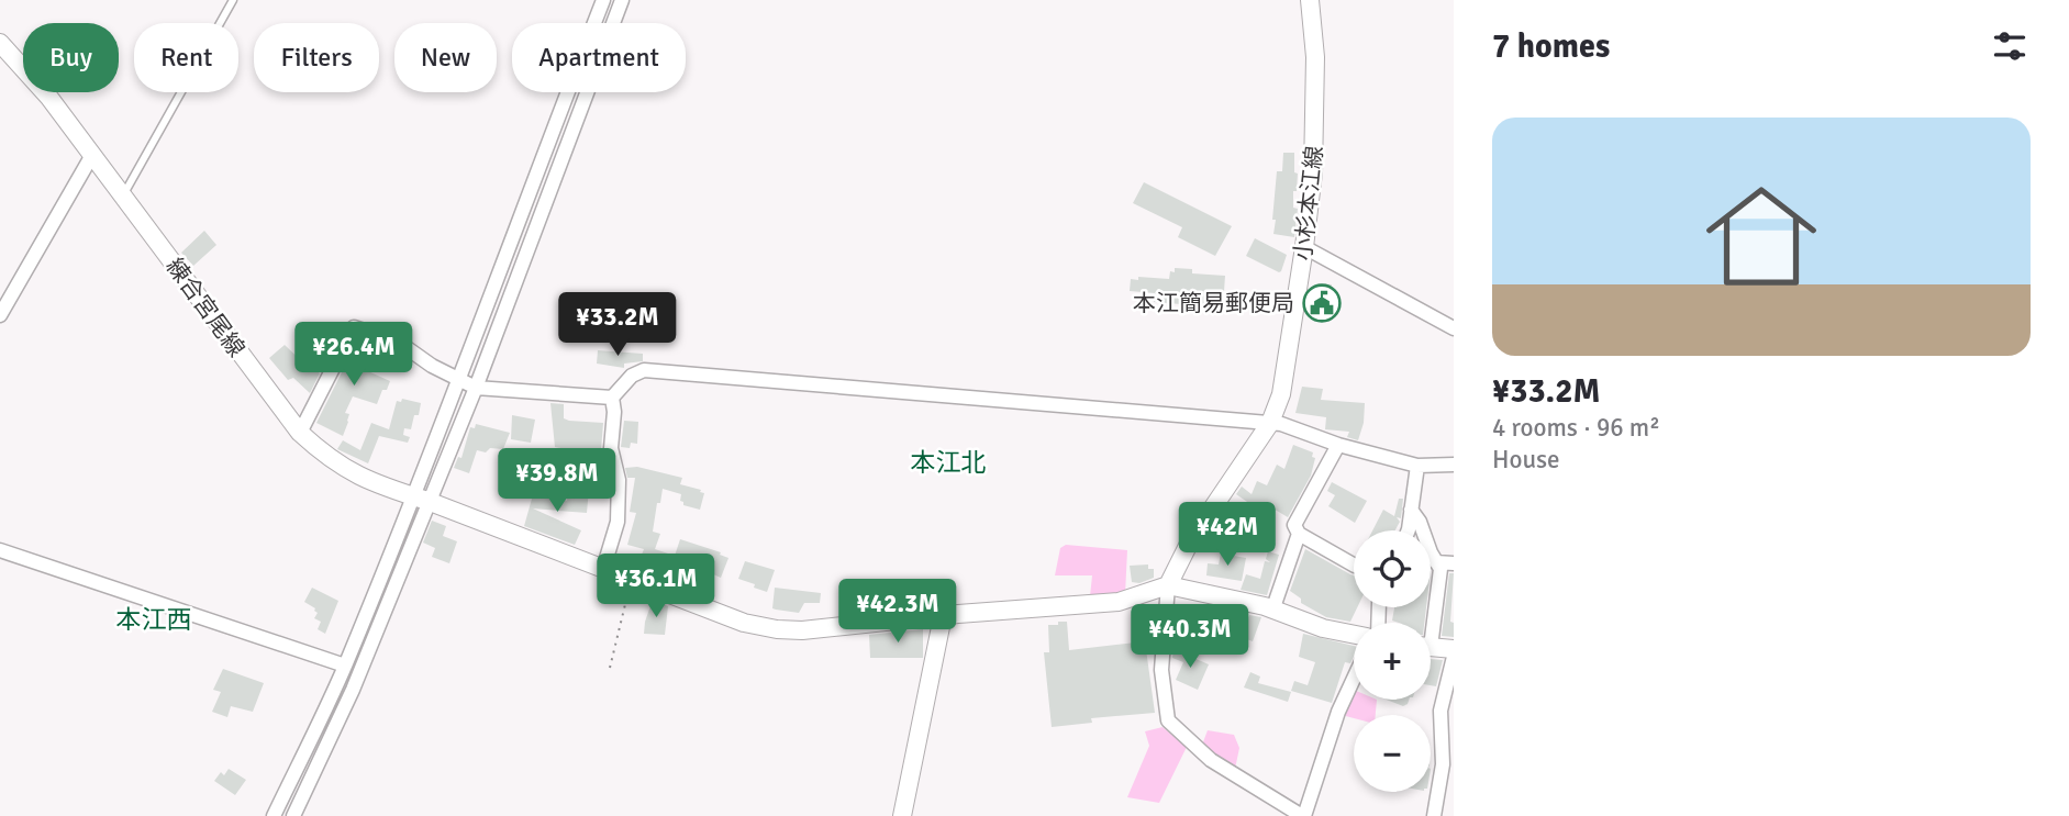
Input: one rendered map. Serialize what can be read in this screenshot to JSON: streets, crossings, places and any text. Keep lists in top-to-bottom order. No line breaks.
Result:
{"streets":{"main road":["小杉本江線","練合宮尾線"]},"districts":["本江北","本江西"],"places":{"public building":["本江簡易郵便局"]},"page":{"heading":"7 homes","chip":["Buy","Rent","Filters","New","Apartment"],"list":[{"name":"¥33.2M","note":"4 rooms · 96 m² · House"}],"price":["¥33.2M","¥26.4M","¥39.8M","¥42M","¥36.1M","¥42.3M","¥40.3M"],"map_buttons":["+","−"]}}
